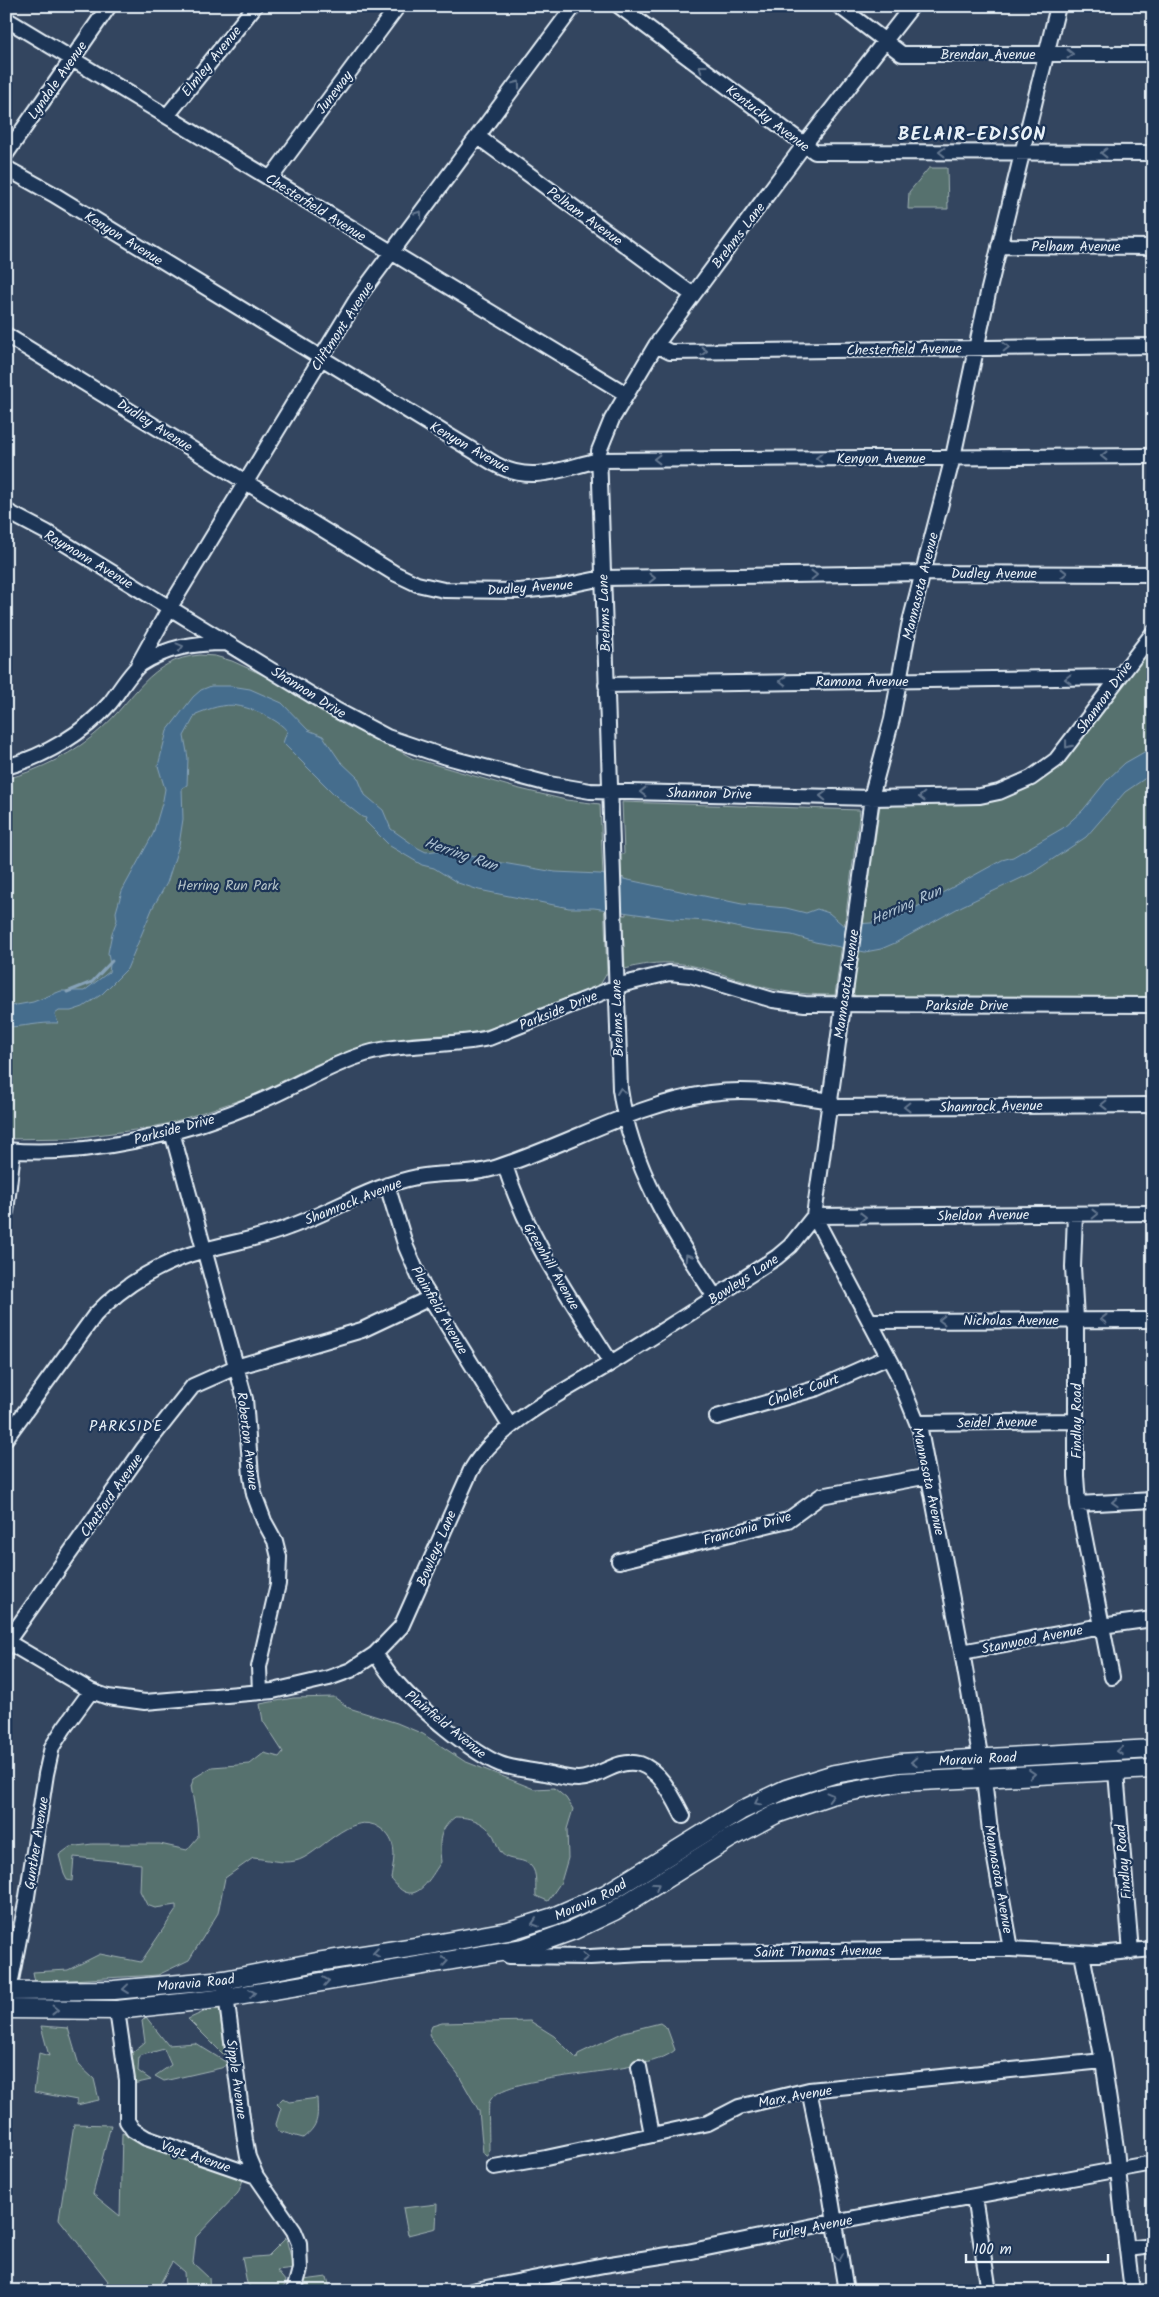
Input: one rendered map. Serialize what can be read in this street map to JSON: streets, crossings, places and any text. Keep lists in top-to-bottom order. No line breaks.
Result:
{"streets":{"main road":["Moravia Road"],"street":["Brendan Avenue","Elmley Avenue","Lyndale Avenue","Juneway","Kentucky Avenue","Chesterfield Avenue","Pelham Avenue","Brehms Lane","Kenyon Avenue","Cliftmont Avenue","Dudley Avenue","Raymonn Avenue","Mannasota Avenue","Ramona Avenue","Shannon Drive","Parkside Drive","Shamrock Avenue","Sheldon Avenue","Greenhill Avenue","Bowleys Lane","Plainfield Avenue","Nicholas Avenue","Chalet Court","Findlay Road","Seidel Avenue","Roberton Avenue","Chatford Avenue","Franconia Drive","Stanwood Avenue","Gunther Avenue","Saint Thomas Avenue","Sipple Avenue","Marx Avenue","Vogt Avenue","Furley Avenue"]},"crossings":[["Brendan Avenue","Brehms Lane"],["Brendan Avenue","Mannasota Avenue"],["Elmley Avenue","Chesterfield Avenue"],["Lyndale Avenue","Chesterfield Avenue"],["Juneway","Chesterfield Avenue"],["Kentucky Avenue","Brehms Lane"],["Kentucky Avenue","Mannasota Avenue"],["Chesterfield Avenue","Brehms Lane"],["Chesterfield Avenue","Cliftmont Avenue"],["Chesterfield Avenue","Mannasota Avenue"],["Pelham Avenue","Brehms Lane"],["Pelham Avenue","Cliftmont Avenue"],["Pelham Avenue","Mannasota Avenue"],["Brehms Lane","Kenyon Avenue"],["Brehms Lane","Dudley Avenue"],["Brehms Lane","Ramona Avenue"],["Brehms Lane","Shannon Drive"],["Brehms Lane","Parkside Drive"],["Brehms Lane","Shamrock Avenue"],["Brehms Lane","Bowleys Lane"],["Kenyon Avenue","Cliftmont Avenue"],["Kenyon Avenue","Mannasota Avenue"],["Cliftmont Avenue","Dudley Avenue"],["Cliftmont Avenue","Raymonn Avenue"],["Cliftmont Avenue","Shannon Drive"],["Dudley Avenue","Mannasota Avenue"],["Raymonn Avenue","Shannon Drive"],["Mannasota Avenue","Ramona Avenue"],["Mannasota Avenue","Shannon Drive"],["Mannasota Avenue","Parkside Drive"],["Mannasota Avenue","Shamrock Avenue"],["Mannasota Avenue","Sheldon Avenue"],["Mannasota Avenue","Bowleys Lane"],["Mannasota Avenue","Nicholas Avenue"],["Mannasota Avenue","Chalet Court"],["Mannasota Avenue","Seidel Avenue"],["Mannasota Avenue","Franconia Drive"],["Mannasota Avenue","Stanwood Avenue"],["Mannasota Avenue","Moravia Road"],["Mannasota Avenue","Saint Thomas Avenue"],["Ramona Avenue","Shannon Drive"],["Parkside Drive","Roberton Avenue"],["Shamrock Avenue","Greenhill Avenue"],["Shamrock Avenue","Plainfield Avenue"],["Shamrock Avenue","Roberton Avenue"],["Sheldon Avenue","Bowleys Lane"],["Sheldon Avenue","Findlay Road"],["Greenhill Avenue","Bowleys Lane"],["Bowleys Lane","Plainfield Avenue"],["Bowleys Lane","Roberton Avenue"],["Bowleys Lane","Chatford Avenue"],["Bowleys Lane","Gunther Avenue"],["Plainfield Avenue","Chatford Avenue"],["Nicholas Avenue","Findlay Road"],["Findlay Road","Seidel Avenue"],["Findlay Road","Stanwood Avenue"],["Findlay Road","Moravia Road"],["Findlay Road","Saint Thomas Avenue"],["Roberton Avenue","Chatford Avenue"],["Moravia Road","Gunther Avenue"],["Moravia Road","Saint Thomas Avenue"],["Moravia Road","Sipple Avenue"],["Moravia Road","Vogt Avenue"],["Sipple Avenue","Vogt Avenue"]],"one_way":["Kentucky Avenue","Chesterfield Avenue","Kenyon Avenue","Cliftmont Avenue","Dudley Avenue","Ramona Avenue","Sheldon Avenue","Nicholas Avenue","Saint Thomas Avenue"],"districts":["BELAIR-EDISON","PARKSIDE"],"water":["Herring Run"],"parks":["Herring Run Park"],"scale_bar":"100 m"}
